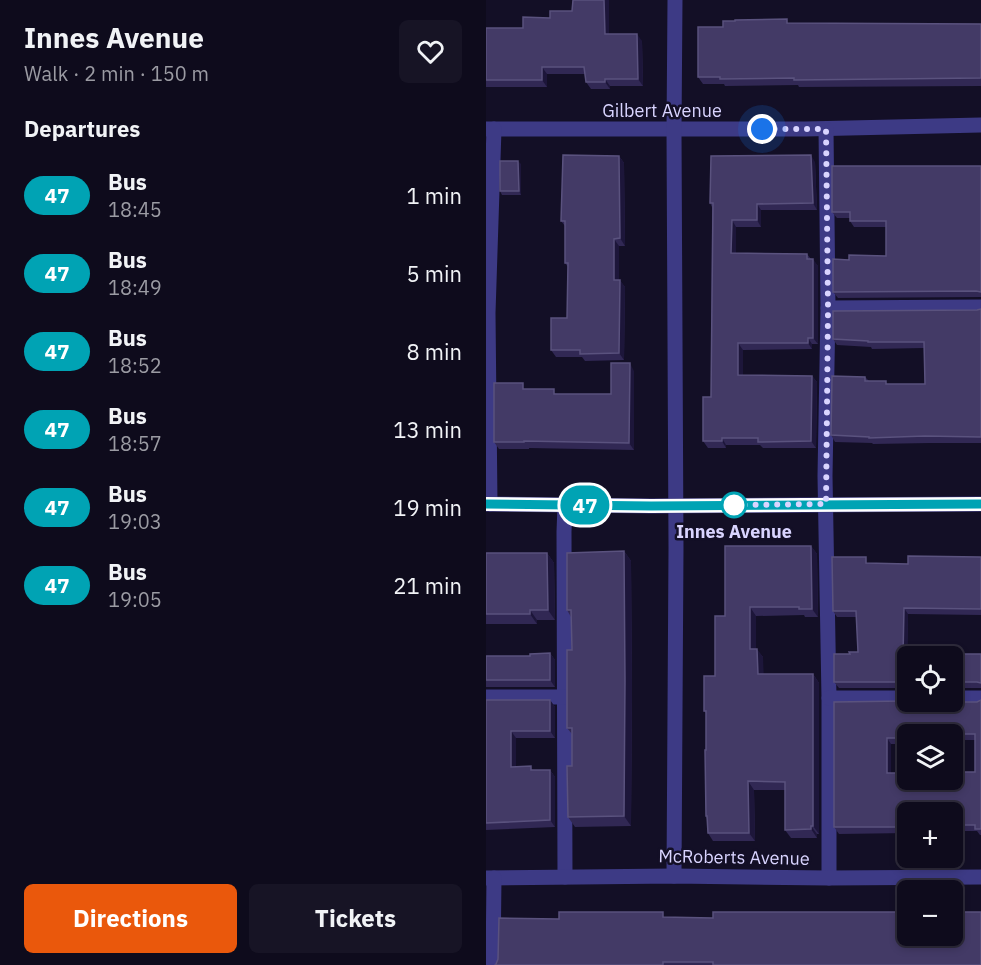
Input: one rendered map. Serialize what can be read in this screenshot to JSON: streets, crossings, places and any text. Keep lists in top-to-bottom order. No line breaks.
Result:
{"streets":{"street":["Gilbert Avenue","McRoberts Avenue"]},"places":["Innes Avenue"],"lines":["bus line 47"],"page":{"heading":[["Innes Avenue","Walk · 2 min · 150 m"],"Departures"],"on_map":"47","list":[{"mark":"47","name":"Bus","note":"18:45","value":"1 min"},{"mark":"47","name":"Bus","note":"18:49","value":"5 min"},{"mark":"47","name":"Bus","note":"18:52","value":"8 min"},{"mark":"47","name":"Bus","note":"18:57","value":"13 min"},{"mark":"47","name":"Bus","note":"19:03","value":"19 min"},{"mark":"47","name":"Bus","note":"19:05","value":"21 min"}],"map_buttons":["+","−"],"buttons":["Directions","Tickets"]}}
